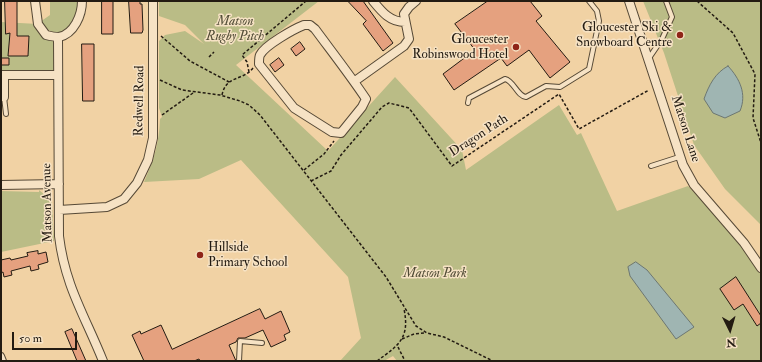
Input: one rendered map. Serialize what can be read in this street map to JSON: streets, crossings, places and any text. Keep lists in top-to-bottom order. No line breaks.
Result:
{"streets":{"street":["Redwell Road","Matson Lane","Matson Avenue"],"path":["Dragon Path"]},"crossings":[["Redwell Road","Matson Avenue"],["Matson Lane","Dragon Path"]],"parks":["Matson Rugby Pitch","Matson Park"],"places":["Gloucester Ski & Snowboard Centre","Gloucester Robinswood Hotel","Hillside Primary School"],"scale_bar":"50 m","north":"bottom"}
